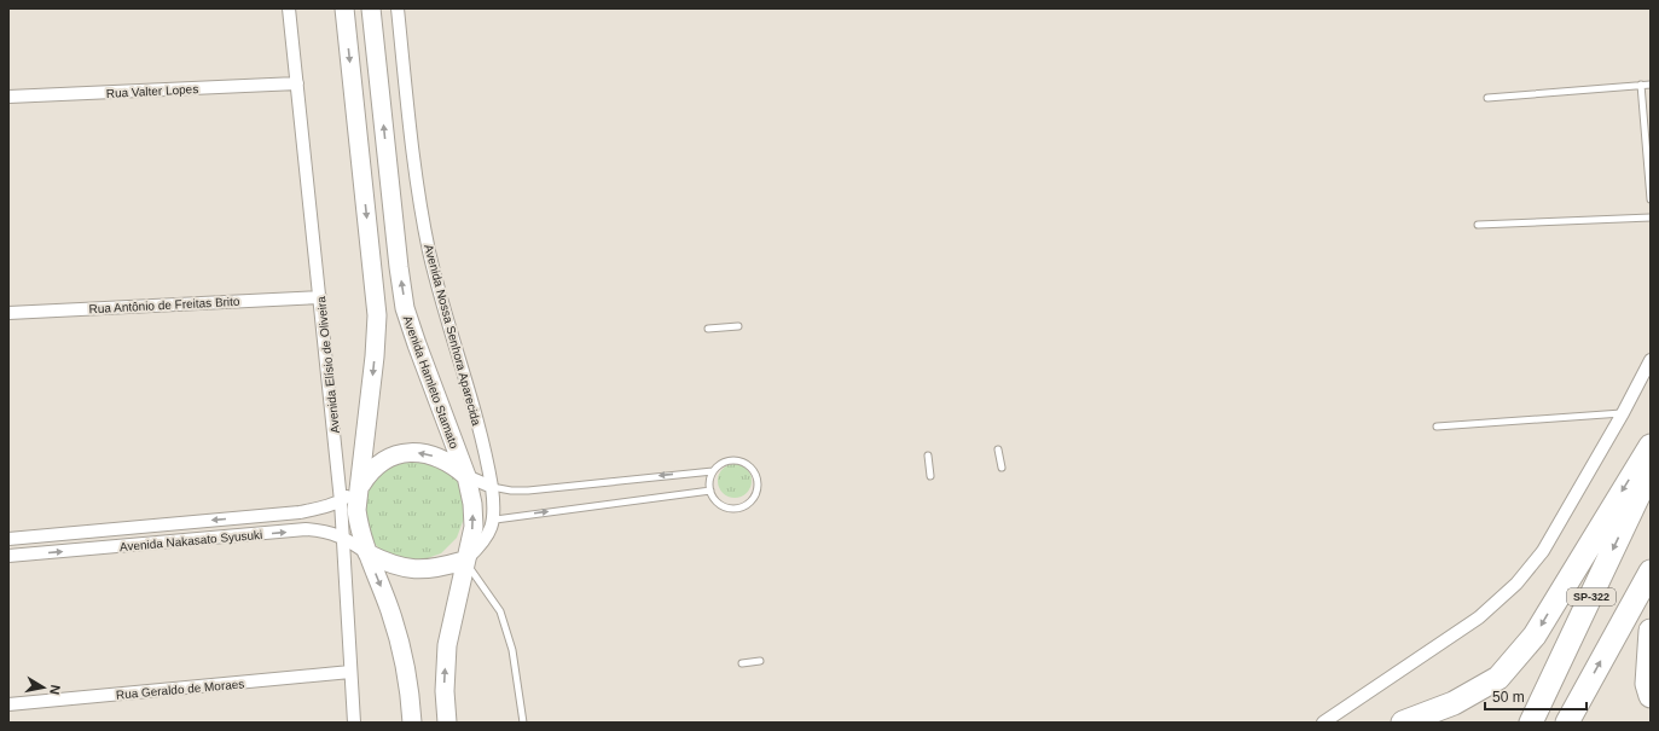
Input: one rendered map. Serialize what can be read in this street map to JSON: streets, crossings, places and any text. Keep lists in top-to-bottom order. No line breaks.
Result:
{"streets":{"highway":["SP-322"],"main road":["Avenida Hamleto Stamato"],"street":["Rua Valter Lopes","Rua Antônio de Freitas Brito","Avenida Nossa Senhora Aparecida","Avenida Elísio de Oliveira","Avenida Nakasato Syusuki","Rua Geraldo de Moraes"]},"crossings":[["Rua Valter Lopes","Avenida Elísio de Oliveira"],["Rua Antônio de Freitas Brito","Avenida Elísio de Oliveira"],["Avenida Elísio de Oliveira","Avenida Nakasato Syusuki"],["Avenida Elísio de Oliveira","Rua Geraldo de Moraes"],["Avenida Hamleto Stamato","Avenida Nakasato Syusuki"]],"scale_bar":"50 m","north":"right"}
